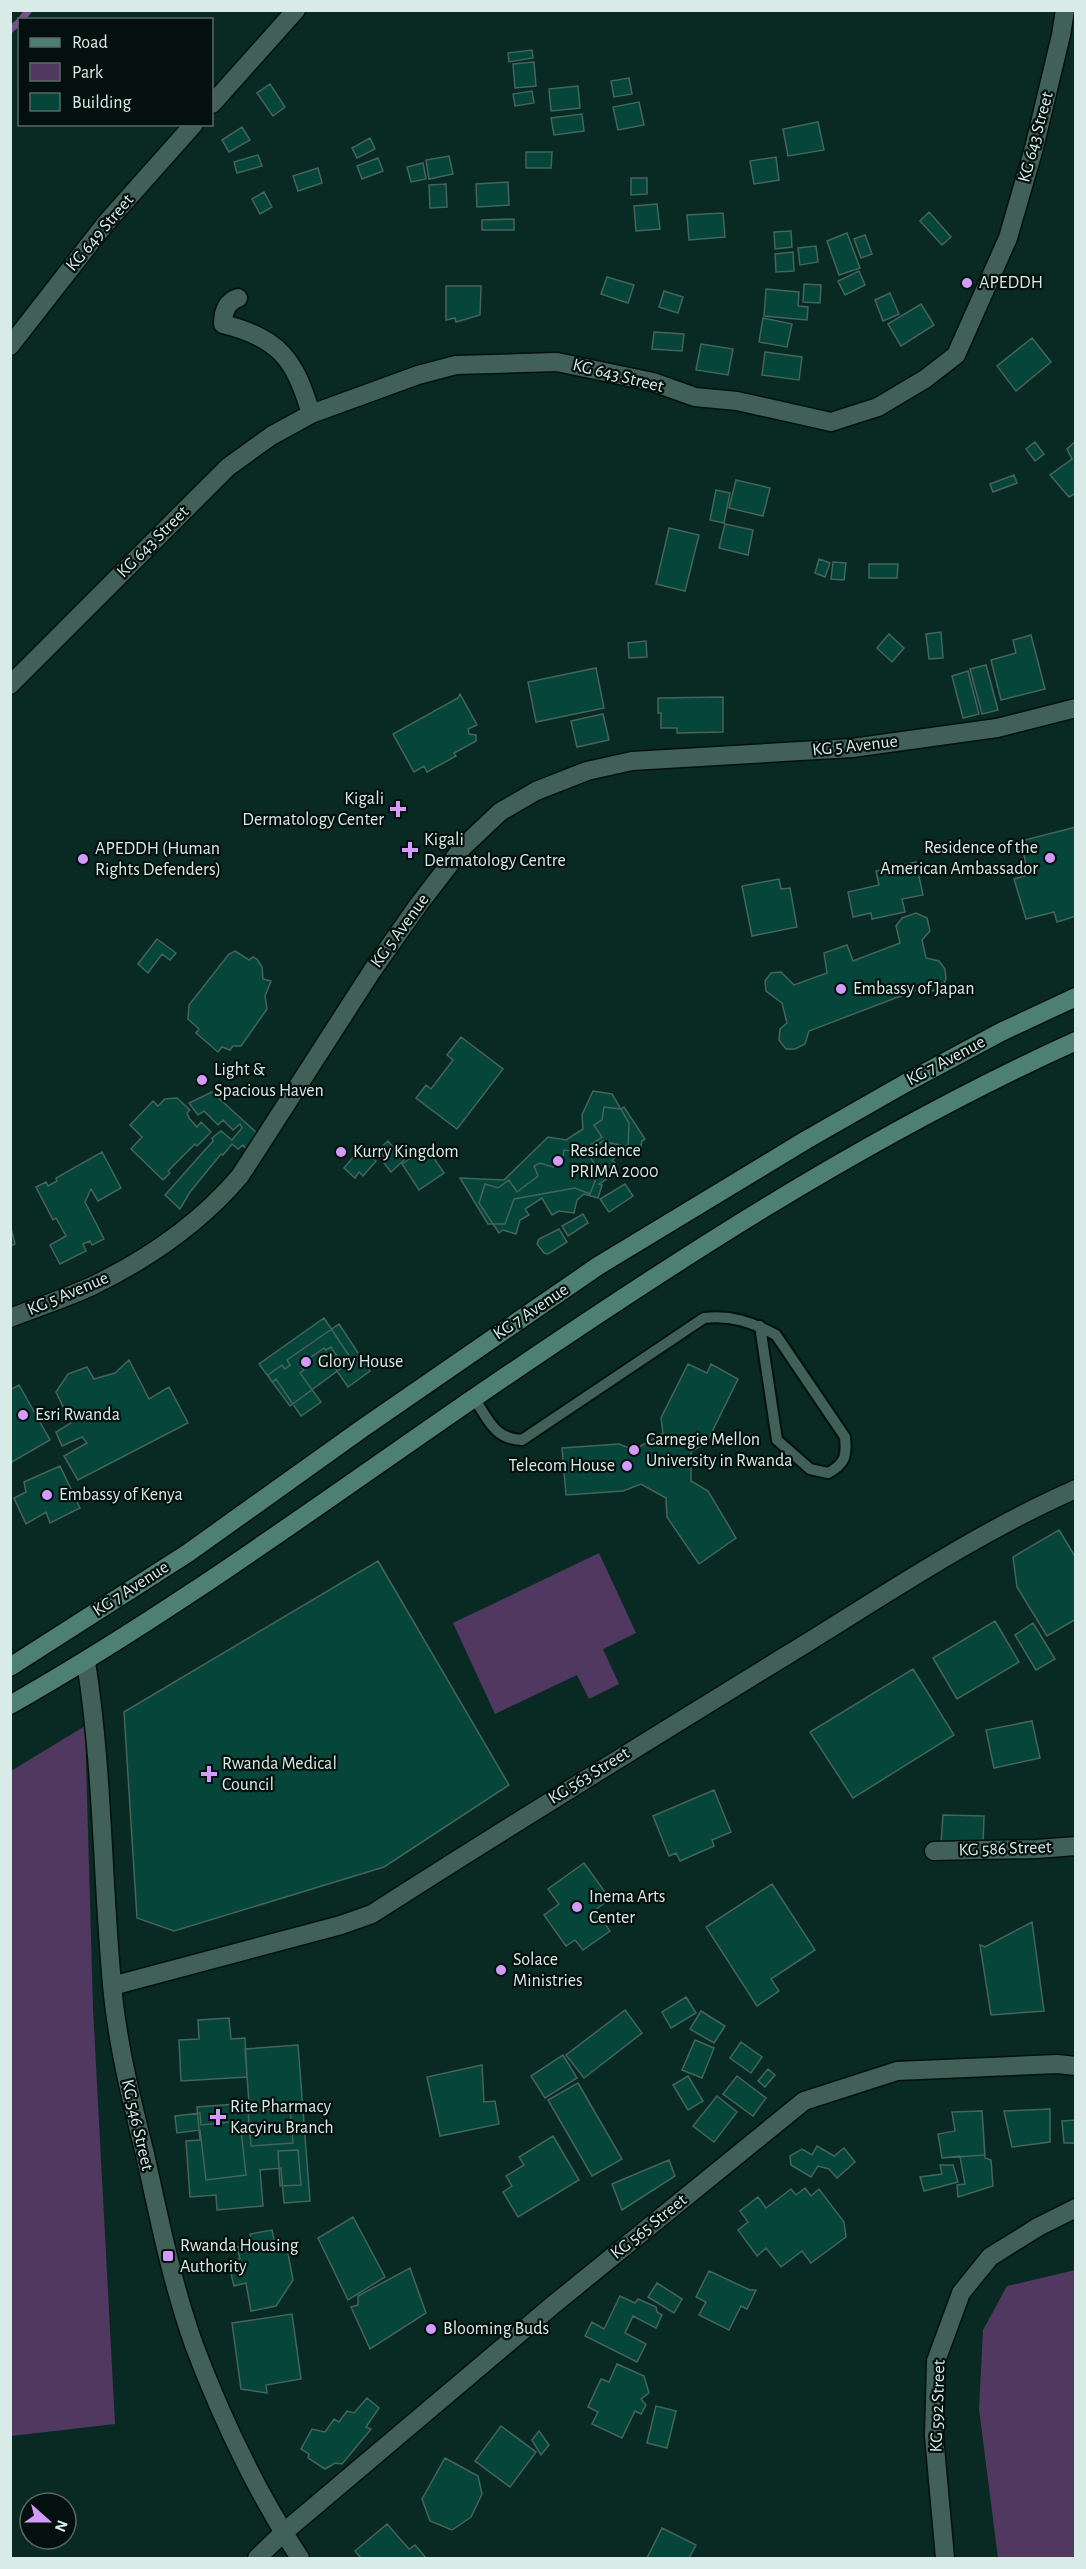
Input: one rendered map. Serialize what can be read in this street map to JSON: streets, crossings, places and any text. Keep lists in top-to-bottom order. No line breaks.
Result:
{"streets":{"main road":["KG 7 Avenue"],"street":["KG 643 Street","KG 649 Street","KG 5 Avenue","KG 563 Street","KG 586 Street","KG 546 Street","KG 565 Street","KG 592 Street"]},"crossings":[["KG 7 Avenue","KG 546 Street"],["KG 563 Street","KG 546 Street"],["KG 546 Street","KG 565 Street"]],"places":{"other":["APEDDH","Residence of the American Ambassador","APEDDH (Human Rights Defenders)","Embassy of Japan","Light & Spacious Haven","Kurry Kingdom","Residence PRIMA 2000","Glory House","Esri Rwanda","Carnegie Mellon University in Rwanda","Telecom House","Embassy of Kenya","Inema Arts Center","Solace Ministries","Blooming Buds"],"health":["Kigali Dermatology Center","Kigali Dermatology Centre","Rwanda Medical Council","Rite Pharmacy Kacyiru Branch"],"transit":["Rwanda Housing Authority"]},"legend":["Road","Park","Building"],"north":"right"}
